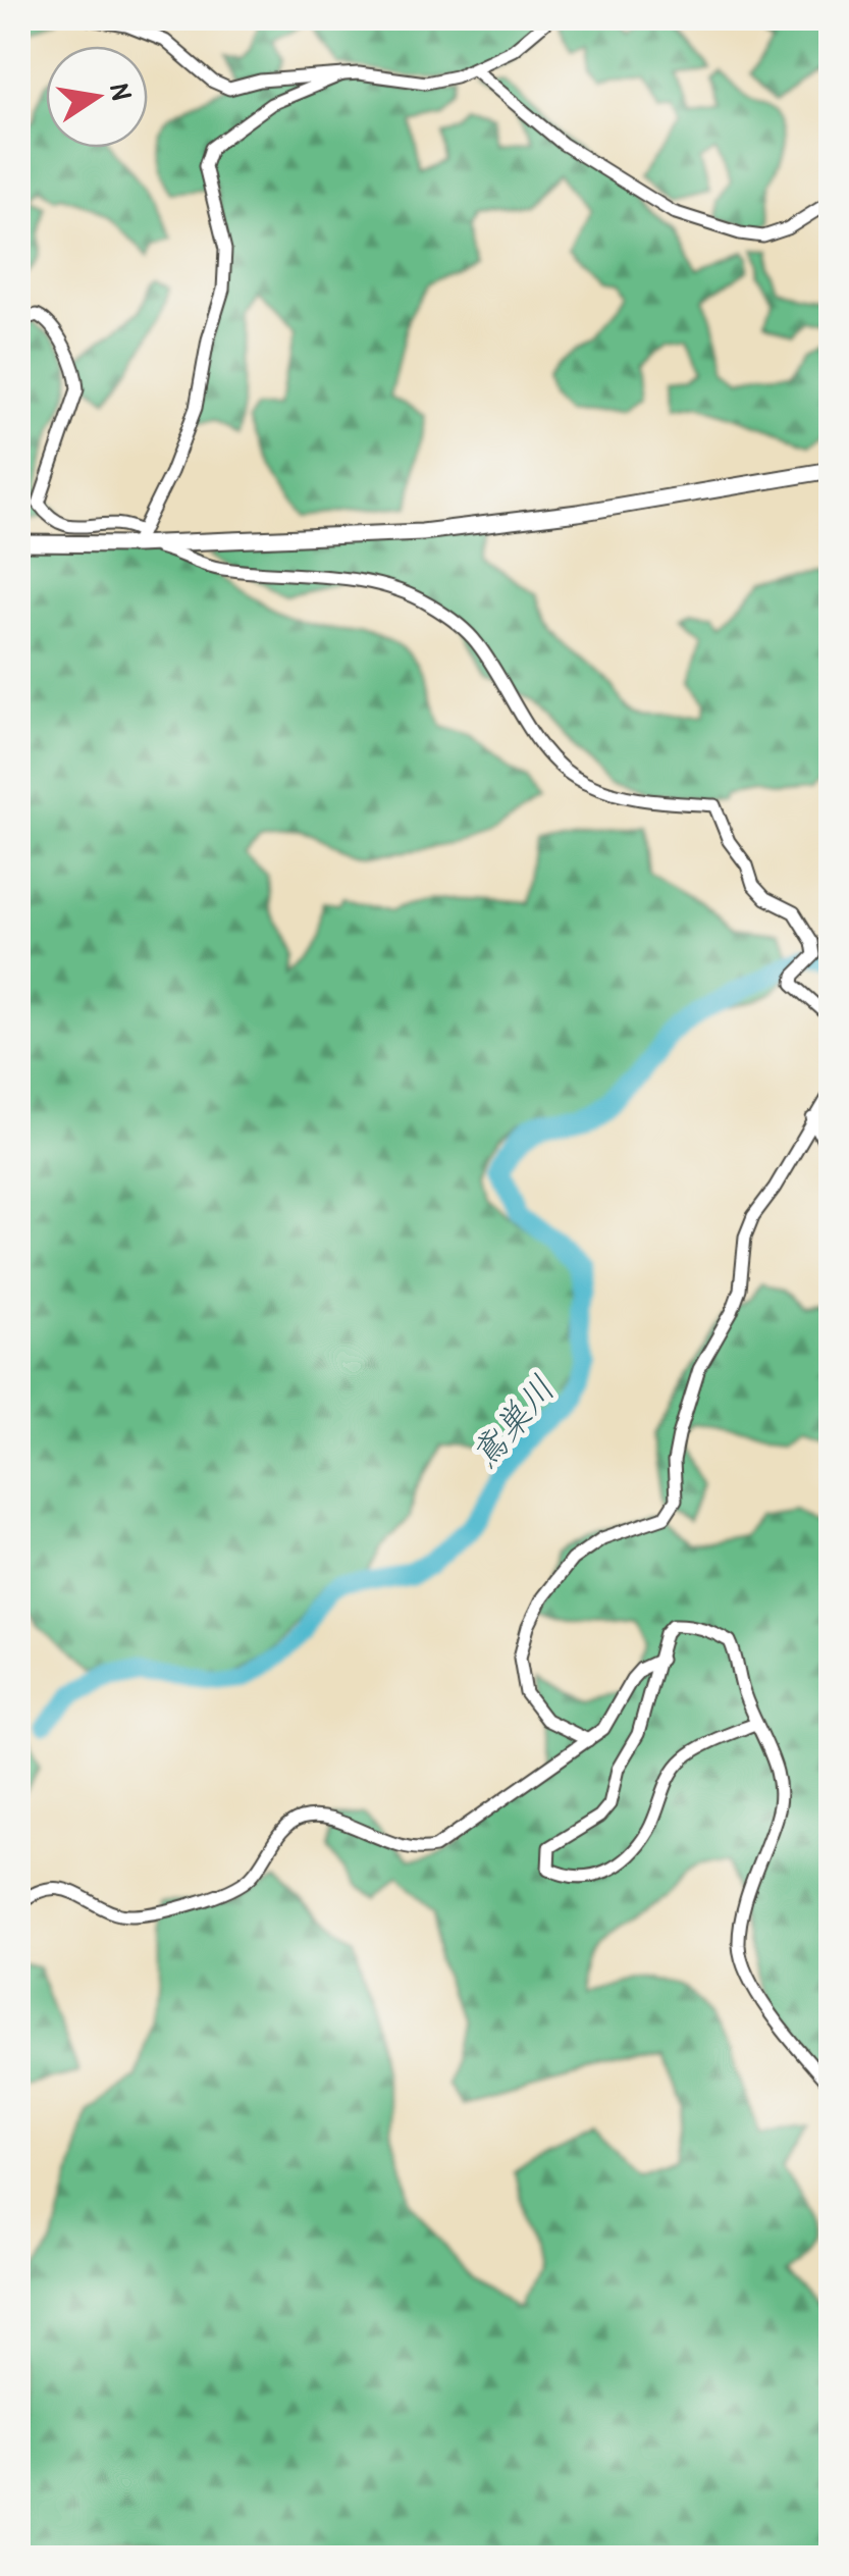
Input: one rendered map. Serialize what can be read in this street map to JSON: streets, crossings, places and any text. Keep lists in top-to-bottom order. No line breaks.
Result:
{"water":["鳶巣川"],"north":"right"}
